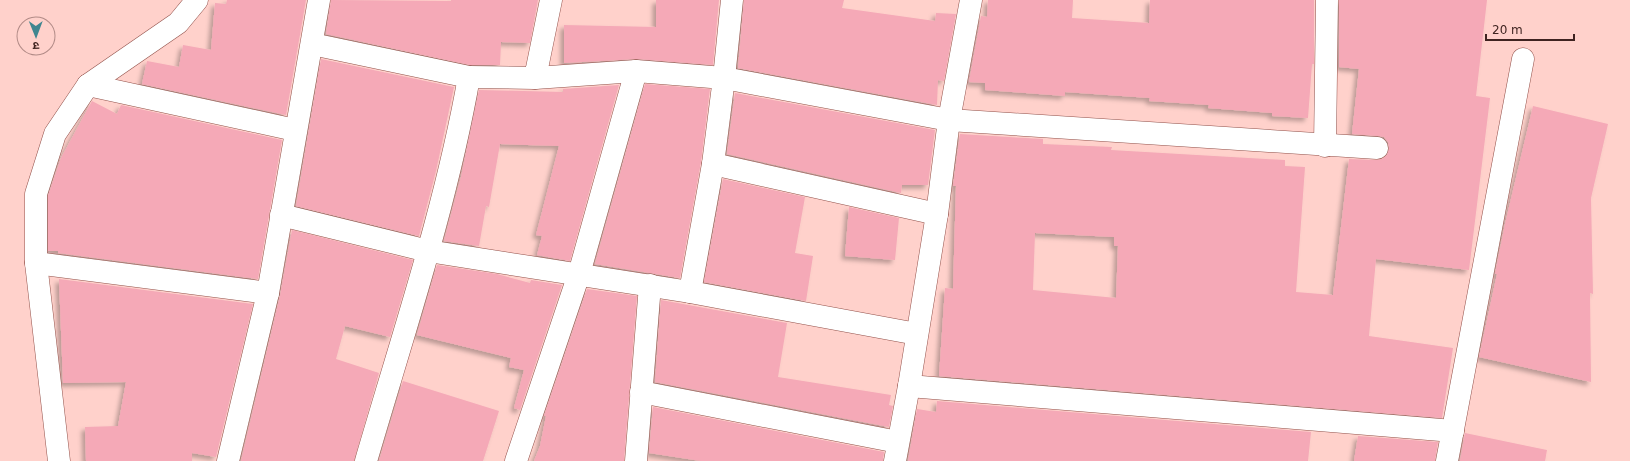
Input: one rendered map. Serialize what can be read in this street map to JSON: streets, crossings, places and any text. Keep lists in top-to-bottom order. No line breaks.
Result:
{"scale_bar":"20 m","north":"bottom"}
